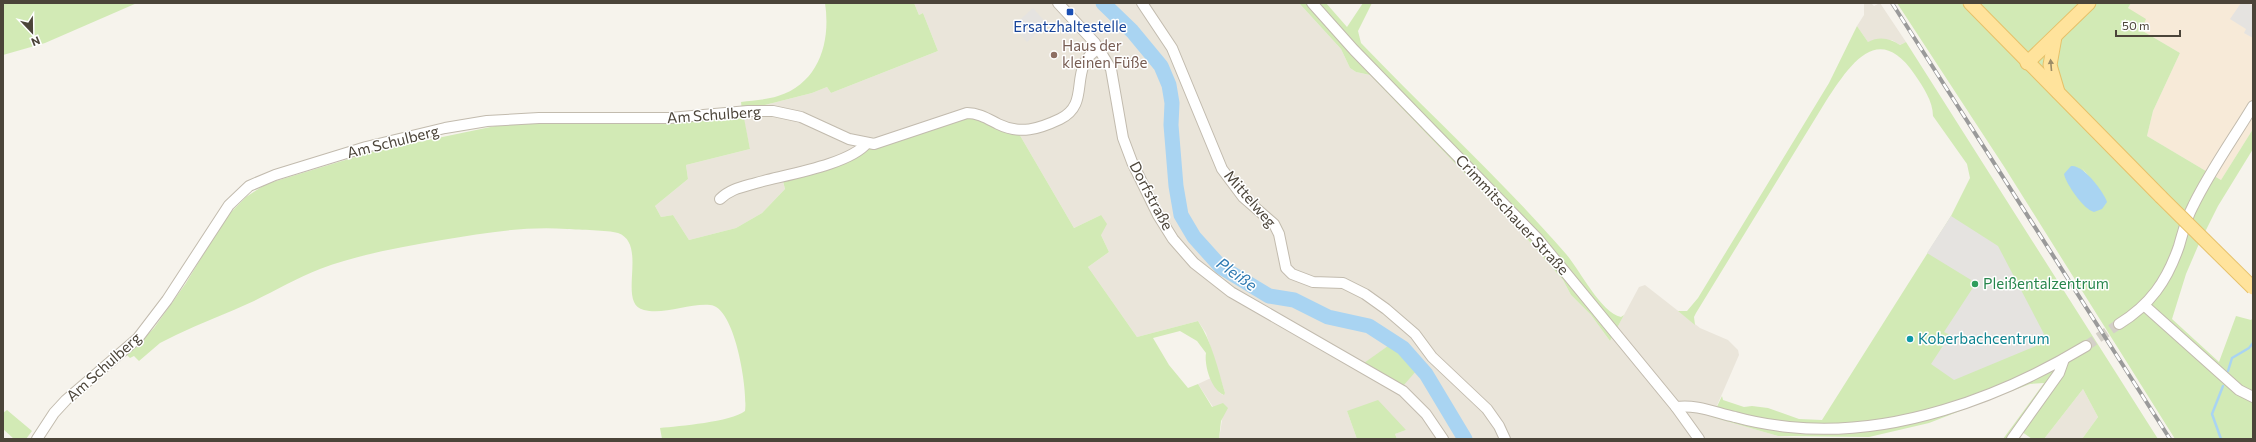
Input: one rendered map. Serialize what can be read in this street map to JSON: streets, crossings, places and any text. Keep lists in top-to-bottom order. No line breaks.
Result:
{"streets":{"street":["Am Schulberg","Dorfstraße","Mittelweg","Crimmitschauer Straße"]},"crossings":[["Am Schulberg","Dorfstraße"]],"water":["Pleiße"],"places":{"transit":["Ersatzhaltestelle"],"other":["Haus der kleinen Füße","Pleißentalzentrum","Koberbachcentrum"]},"scale_bar":"50 m","north":"bottom"}
